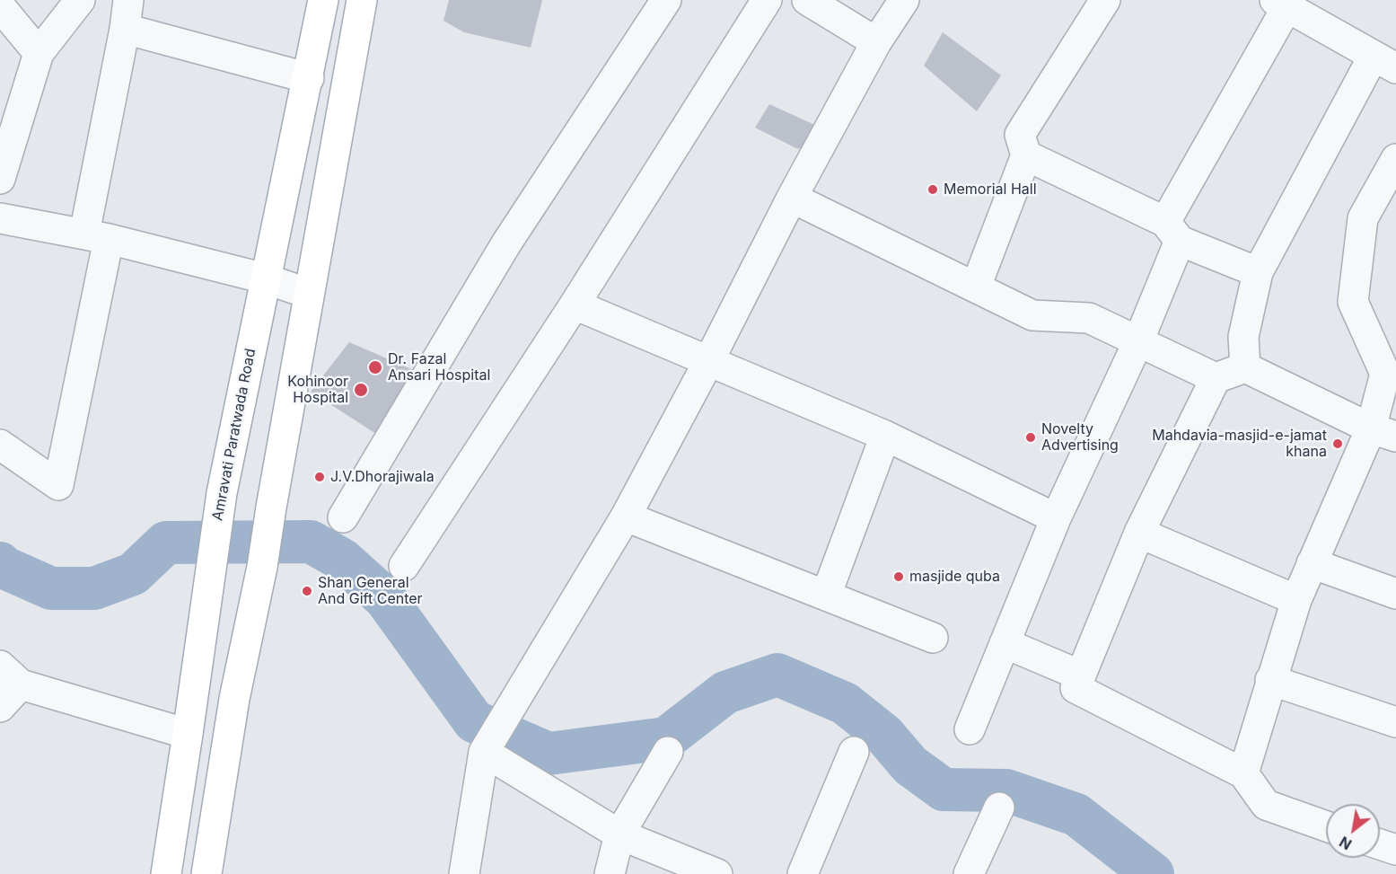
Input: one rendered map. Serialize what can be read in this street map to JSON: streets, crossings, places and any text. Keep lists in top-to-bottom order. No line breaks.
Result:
{"streets":{"main road":["Amravati Paratwada Road"]},"places":["Memorial Hall","Dr. Fazal Ansari Hospital","Kohinoor Hospital","Novelty Advertising","Mahdavia-masjid-e-jamat khana","J.V.Dhorajiwala","masjide quba","Shan General And Gift Center"],"north":"bottom left"}
